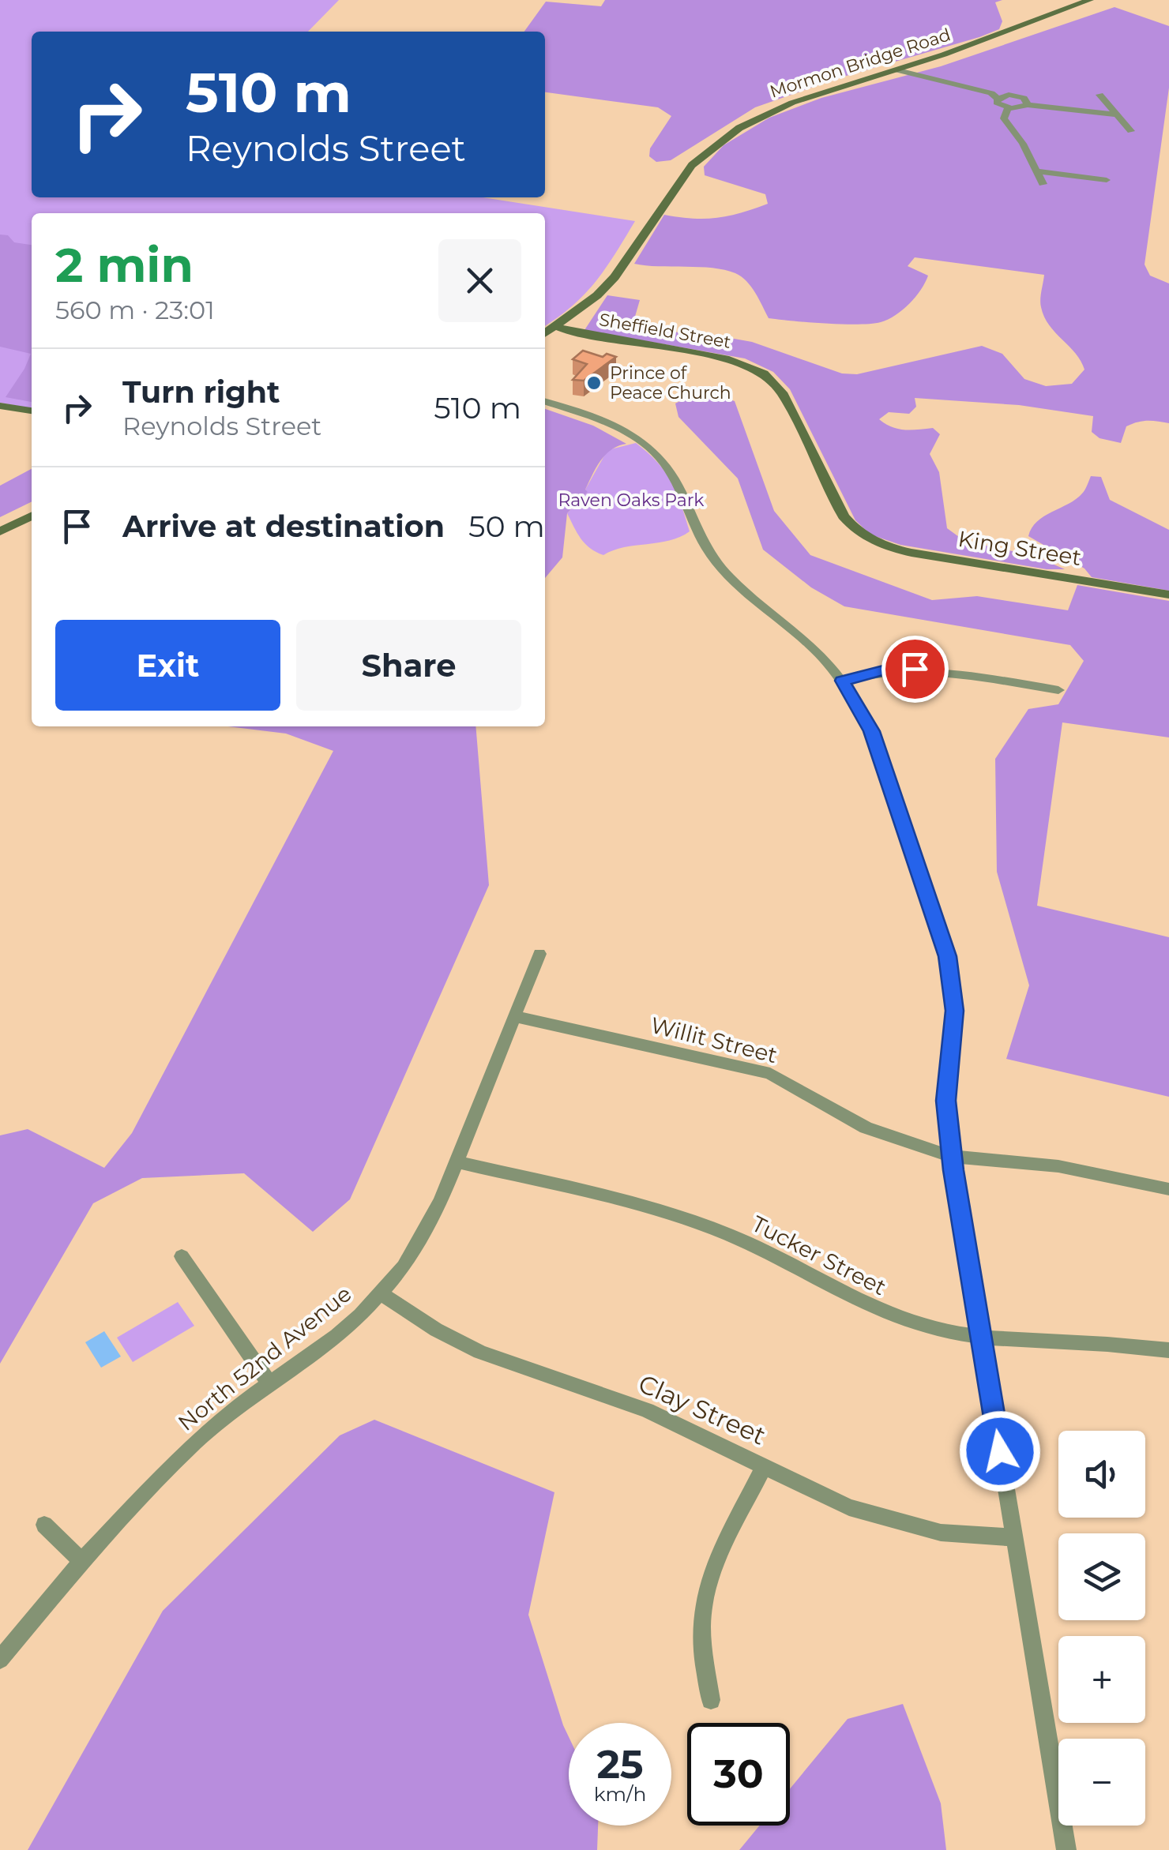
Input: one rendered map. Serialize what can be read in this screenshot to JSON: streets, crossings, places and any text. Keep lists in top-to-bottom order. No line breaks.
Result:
{"streets":{"main road":["Mormon Bridge Road","Sheffield Street","King Street"],"street":["Willit Street","Tucker Street","North 52nd Avenue","Clay Street"]},"crossings":[["Mormon Bridge Road","Sheffield Street"],["Sheffield Street","King Street"],["Willit Street","North 52nd Avenue"],["Tucker Street","North 52nd Avenue"],["North 52nd Avenue","Clay Street"]],"parks":["Raven Oaks Park"],"places":["Prince of Peace Church"],"page":{"turn":["510 m","Reynolds Street"],"heading":["2 min","560 m · 23:01"],"list":[{"name":"Turn right","note":"Reynolds Street","value":"510 m"},{"name":"Arrive at destination","value":"50 m"}],"buttons":["Exit","Share"],"map_buttons":["+","−"],"speed":"25 km/h","limit":"30"}}
